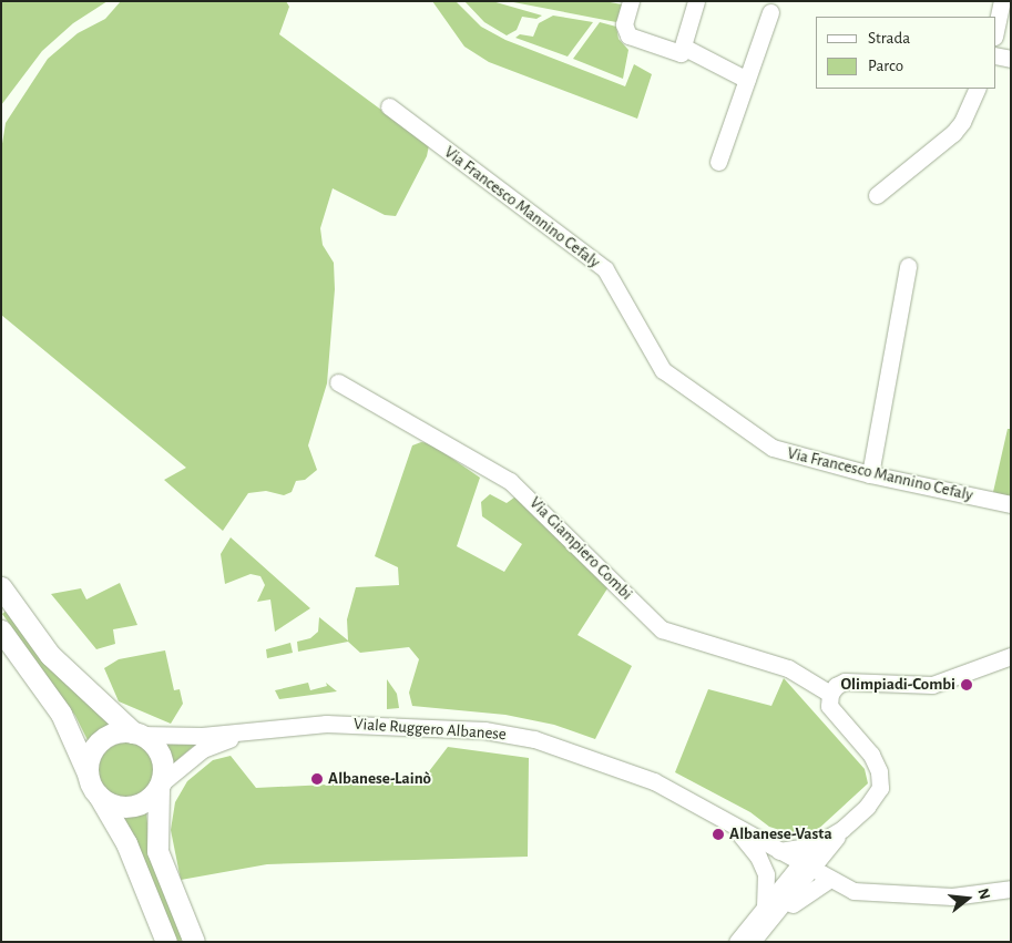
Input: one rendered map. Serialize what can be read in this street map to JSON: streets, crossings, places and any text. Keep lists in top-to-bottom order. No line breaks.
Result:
{"streets":{"street":["Via Francesco Mannino Cefaly","Via Giampiero Combi","Viale Ruggero Albanese"]},"places":["Olimpiadi-Combi","Albanese-Lainò","Albanese-Vasta"],"legend":["Strada","Parco"],"north":"right"}
